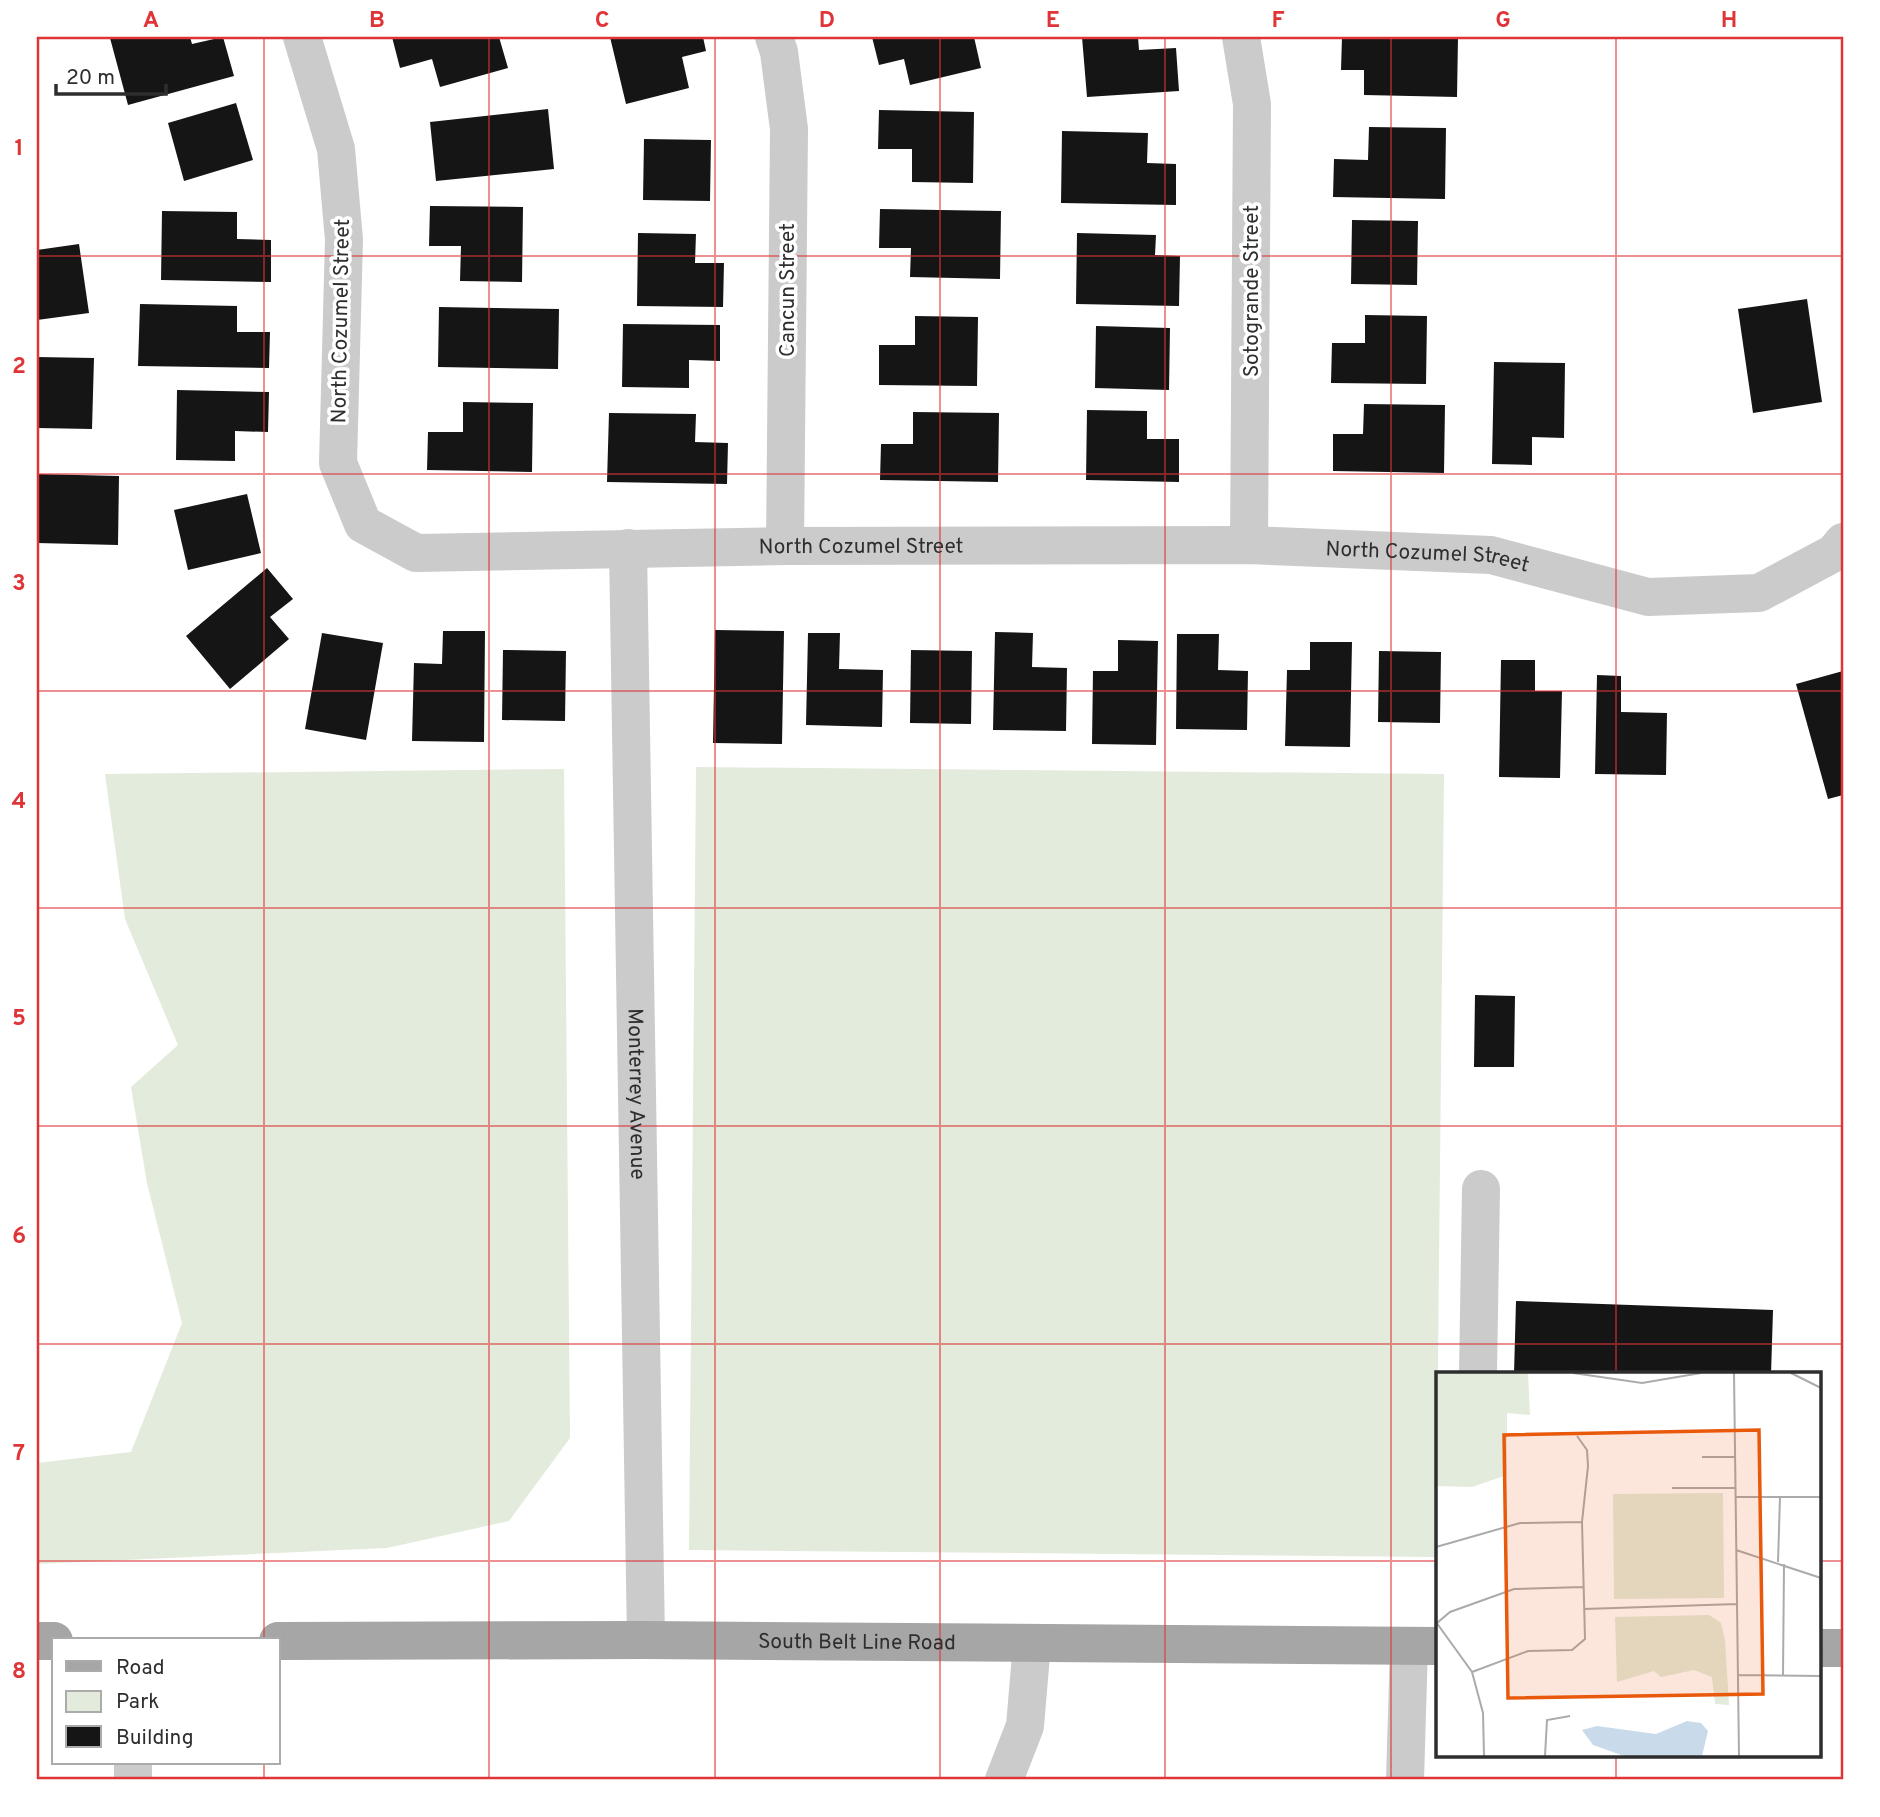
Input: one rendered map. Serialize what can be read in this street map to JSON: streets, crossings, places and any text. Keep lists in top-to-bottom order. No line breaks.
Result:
{"streets":{"main road":["South Belt Line Road"],"street":["Cancun Street","Sotogrande Street","North Cozumel Street","Monterrey Avenue"]},"crossings":[["Cancun Street","North Cozumel Street"],["Sotogrande Street","North Cozumel Street"],["North Cozumel Street","Monterrey Avenue"],["Monterrey Avenue","South Belt Line Road"]],"legend":["Road","Park","Building"],"scale_bar":"20 m","grid":{"columns":["A","B","C","D","E","F","G","H"],"rows":["1","2","3","4","5","6","7","8"]}}
